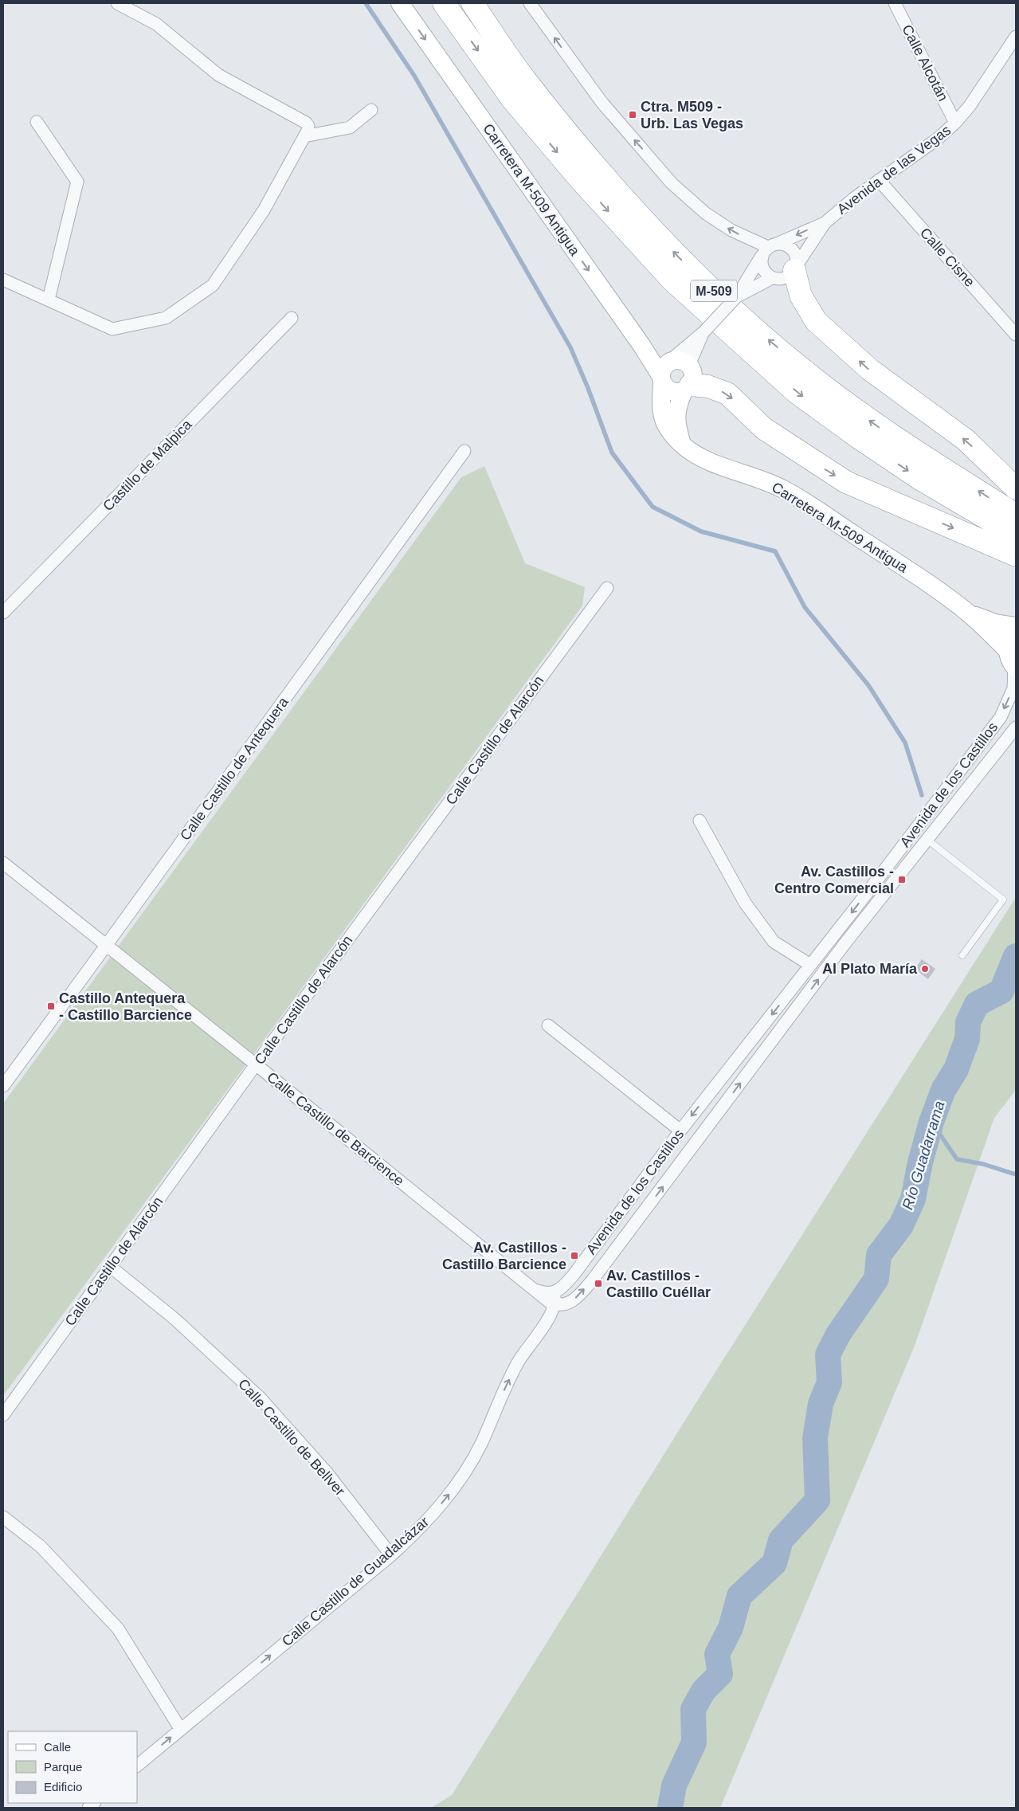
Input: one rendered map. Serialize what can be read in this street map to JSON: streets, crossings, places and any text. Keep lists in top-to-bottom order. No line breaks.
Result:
{"streets":{"highway":["M-509"],"street":["Calle Alcotán","Avenida de las Vegas","Carretera M-509 Antigua","Calle Cisne","Castillo de Malpica","Calle Castillo de Alarcón","Calle Castillo de Antequera","Avenida de los Castillos","Calle Castillo de Barcience","Calle Castillo de Bellver","Calle Castillo de Guadalcázar"]},"crossings":[["Calle Alcotán","Avenida de las Vegas"],["Avenida de las Vegas","Calle Cisne"],["Carretera M-509 Antigua","Avenida de los Castillos"],["Calle Castillo de Alarcón","Calle Castillo de Barcience"],["Calle Castillo de Alarcón","Calle Castillo de Bellver"],["Calle Castillo de Antequera","Calle Castillo de Barcience"],["Avenida de los Castillos","Calle Castillo de Barcience"],["Avenida de los Castillos","Calle Castillo de Guadalcázar"],["Calle Castillo de Barcience","Calle Castillo de Guadalcázar"],["Calle Castillo de Bellver","Calle Castillo de Guadalcázar"]],"one_way":["Calle Castillo de Guadalcázar"],"water":["Río Guadarrama"],"places":{"transit":["Ctra. M509 - Urb. Las Vegas","Av. Castillos - Centro Comercial","Castillo Antequera - Castillo Barcience","Av. Castillos - Castillo Barcience","Av. Castillos - Castillo Cuéllar"],"other":["Al Plato María"]},"legend":["Calle","Parque","Edificio"]}
